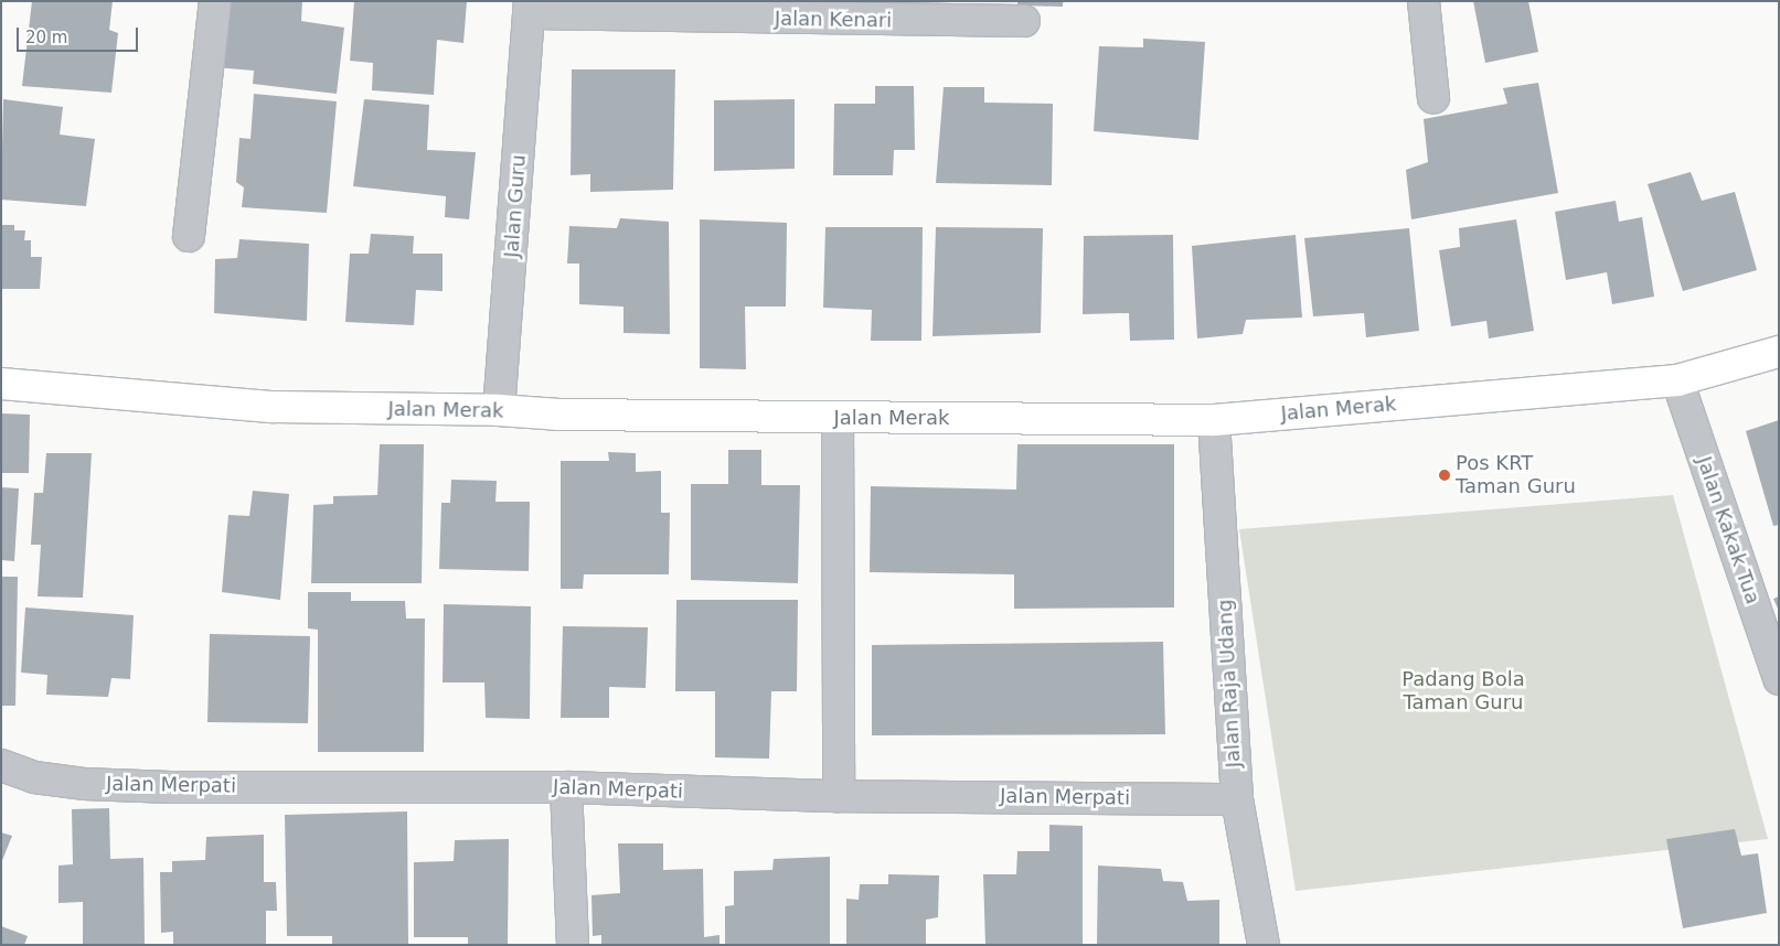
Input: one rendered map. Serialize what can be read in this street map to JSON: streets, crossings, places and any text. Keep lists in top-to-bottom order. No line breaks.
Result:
{"streets":{"street":["Jalan Kenari","Jalan Guru","Jalan Merak","Jalan Kakak Tua","Jalan Raja Udang","Jalan Merpati"]},"crossings":[["Jalan Kenari","Jalan Guru"],["Jalan Guru","Jalan Merak"],["Jalan Merak","Jalan Kakak Tua"],["Jalan Merak","Jalan Raja Udang"],["Jalan Raja Udang","Jalan Merpati"]],"parks":["Padang Bola Taman Guru"],"places":["Pos KRT Taman Guru"],"scale_bar":"20 m"}
